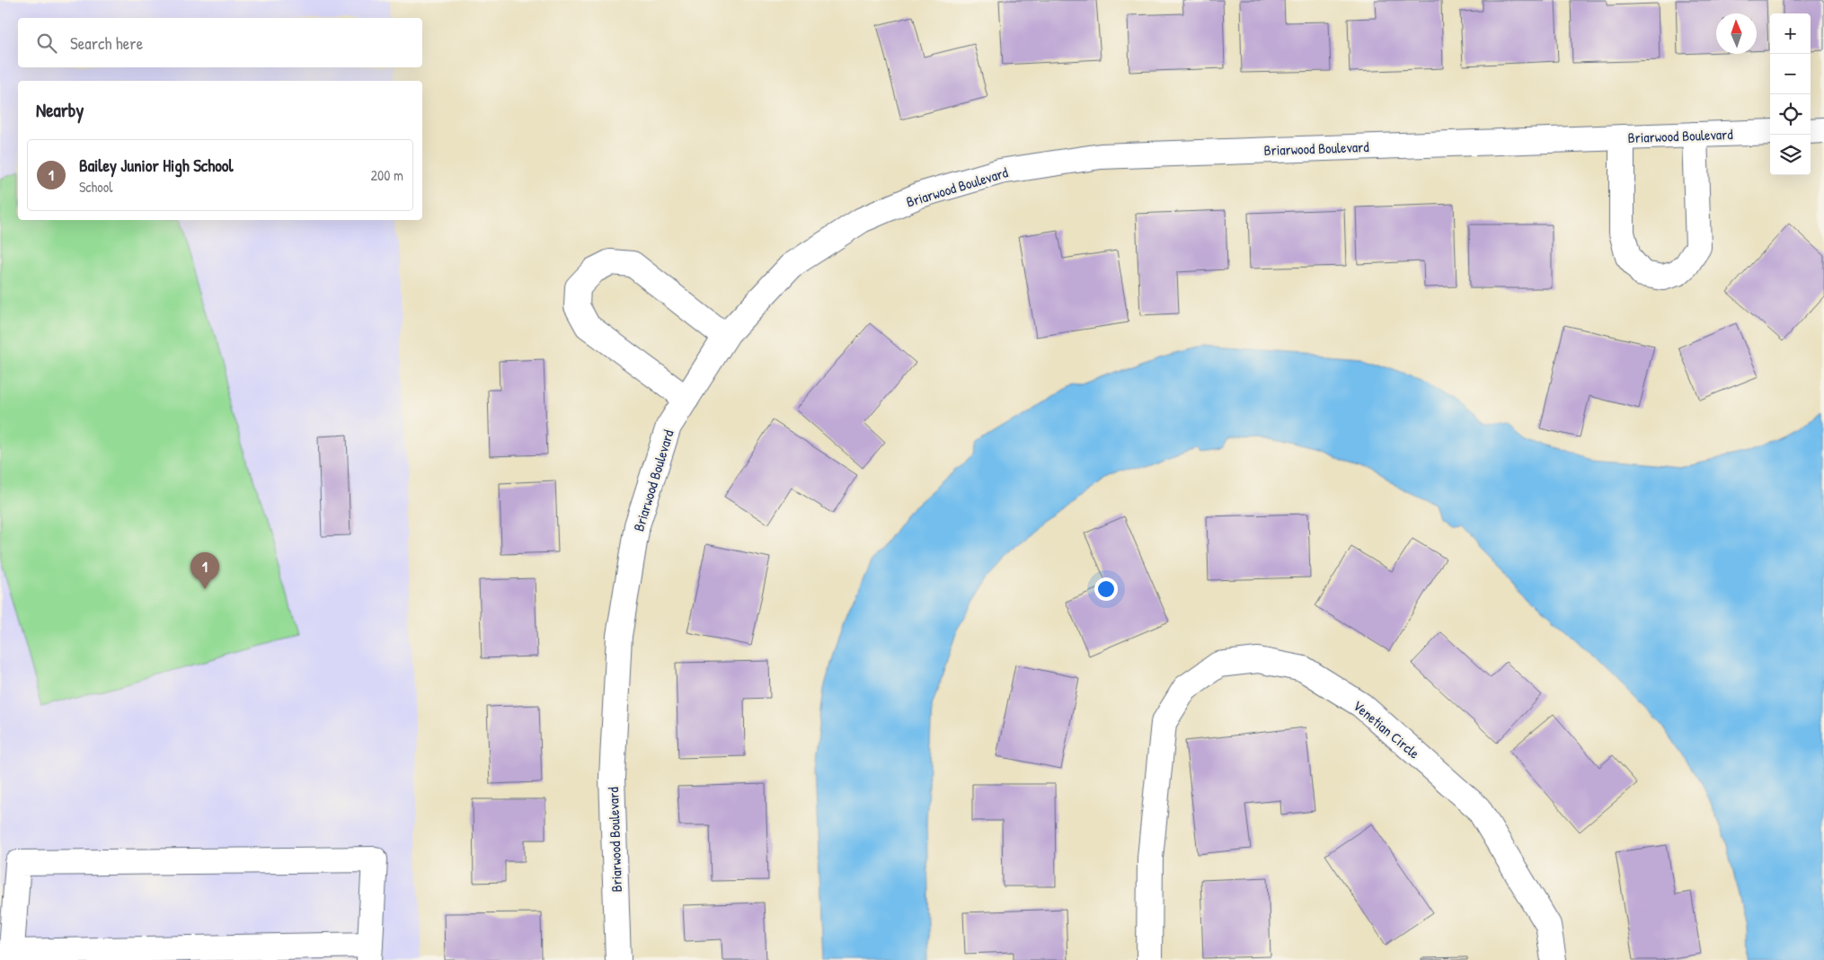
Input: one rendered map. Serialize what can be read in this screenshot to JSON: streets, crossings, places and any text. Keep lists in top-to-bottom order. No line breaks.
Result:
{"streets":{"street":["Briarwood Boulevard","Venetian Circle"]},"north":"top","page":{"map_buttons":["+","−"],"search":"Search here","heading":"Nearby","list":[{"mark":"1","name":"Bailey Junior High School","note":"School","value":"200 m"}],"pins":"1"}}
